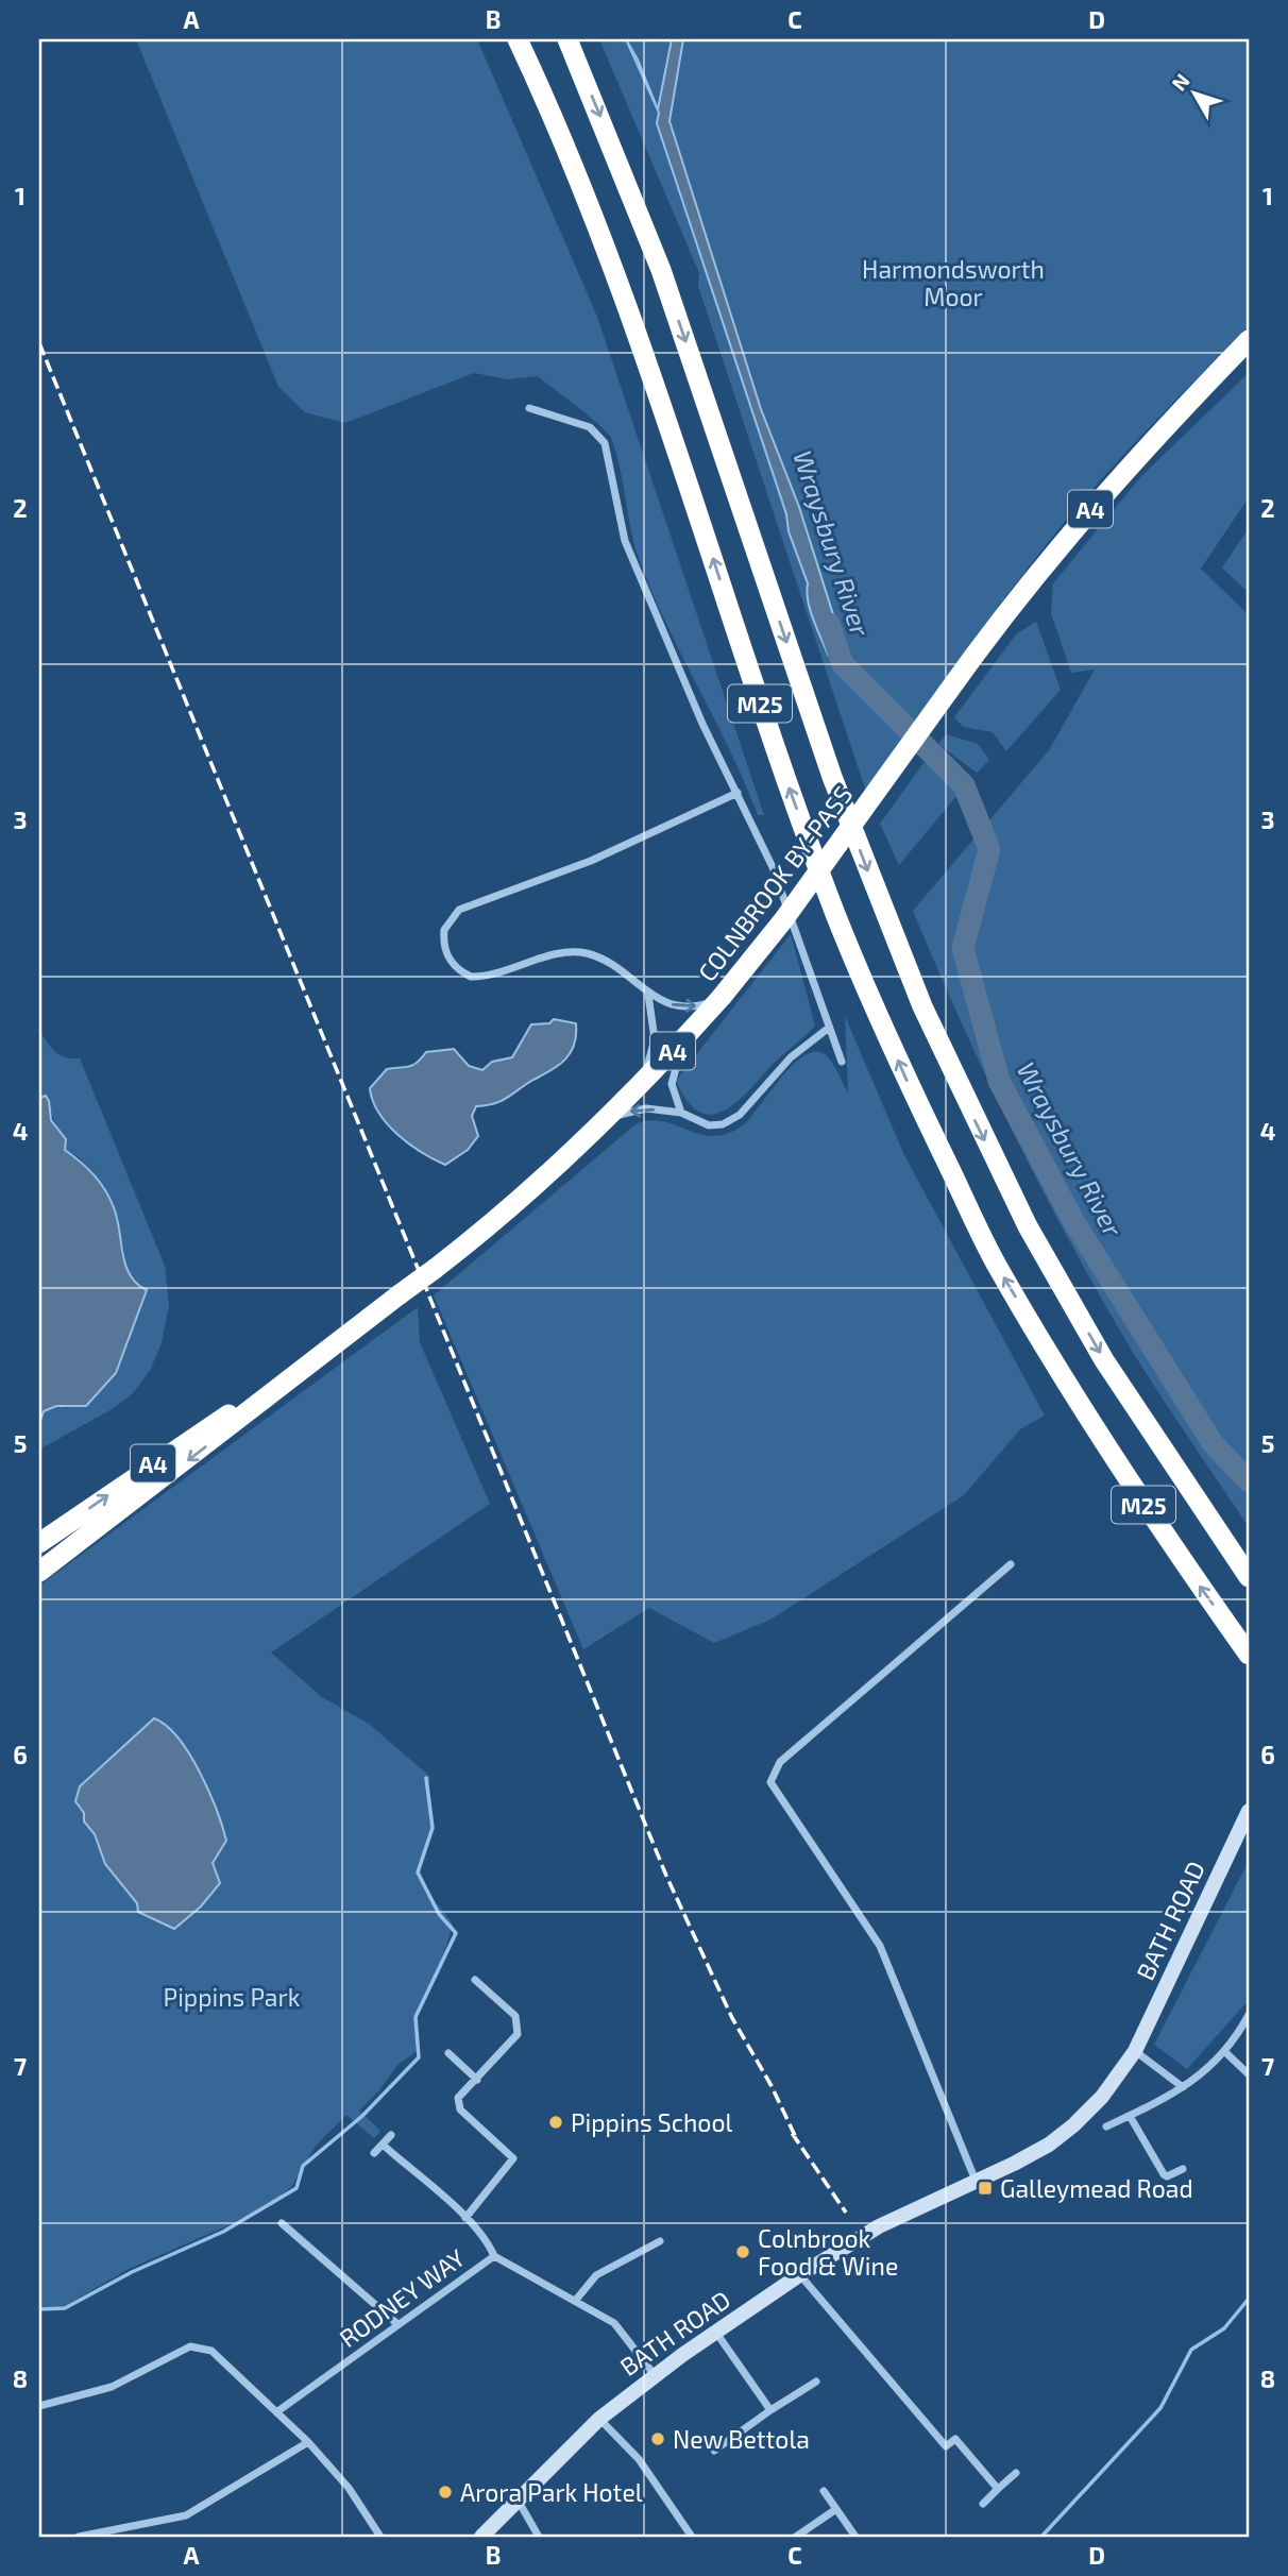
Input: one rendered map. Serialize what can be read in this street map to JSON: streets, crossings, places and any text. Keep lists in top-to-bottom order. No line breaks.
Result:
{"streets":{"highway":["A4","M25","COLNBROOK BY-PASS"],"street":["BATH ROAD","RODNEY WAY"]},"crossings":[["BATH ROAD","RODNEY WAY"]],"water":["Wraysbury River"],"parks":["Harmondsworth Moor","Pippins Park"],"places":{"other":["Pippins School","Colnbrook Food & Wine","New Bettola","Arora Park Hotel"],"transit":["Galleymead Road"]},"north":"top left","grid":{"columns":["A","B","C","D"],"rows":["1","2","3","4","5","6","7","8"]}}
